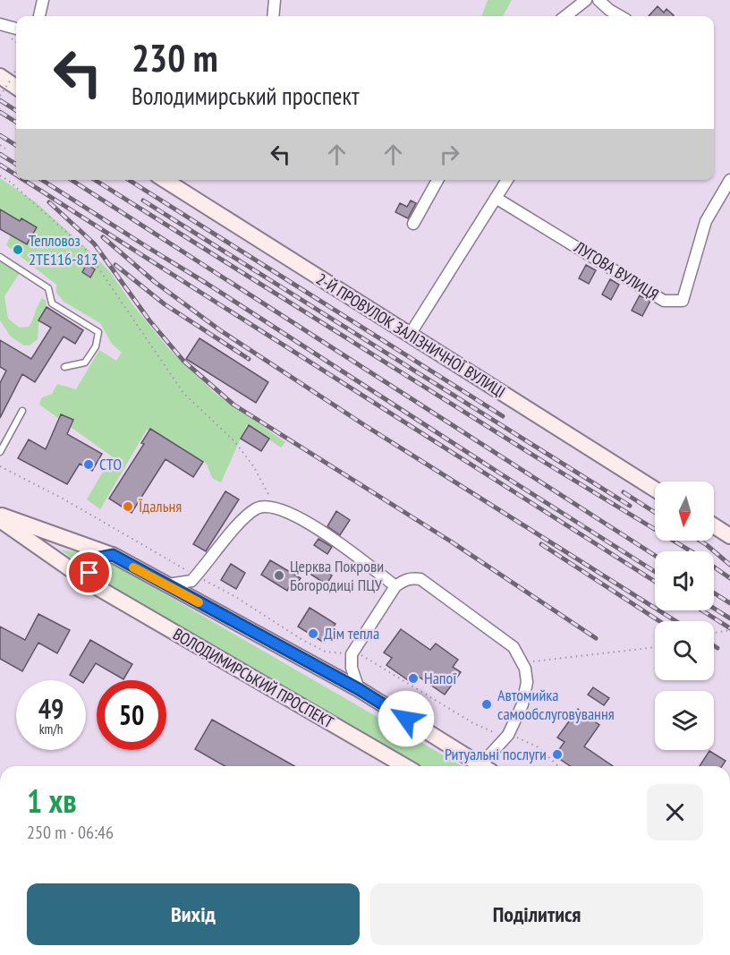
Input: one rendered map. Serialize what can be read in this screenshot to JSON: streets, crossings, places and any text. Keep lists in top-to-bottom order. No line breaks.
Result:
{"streets":{"main road":["2-Й ПРОВУЛОК ЗАЛІЗНИЧНОЇ ВУЛИЦІ","ВОЛОДИМИРСЬКИЙ ПРОСПЕКТ"],"street":["ЛУГОВА ВУЛИЦЯ"]},"places":["Тепловоз 2ТЕ116-813","СТО","Їдальня","Церква Покрови Богородиці ПЦУ","Дім тепла","Напої","Автомийка самообслуговування","Ритуальні послуги"],"north":"bottom","page":{"turn":["230 m","Володимирський проспект"],"speed":"49 km/h","limit":"50","heading":["1 хв","250 m · 06:46"],"buttons":["Вихід","Поділитися"]}}
